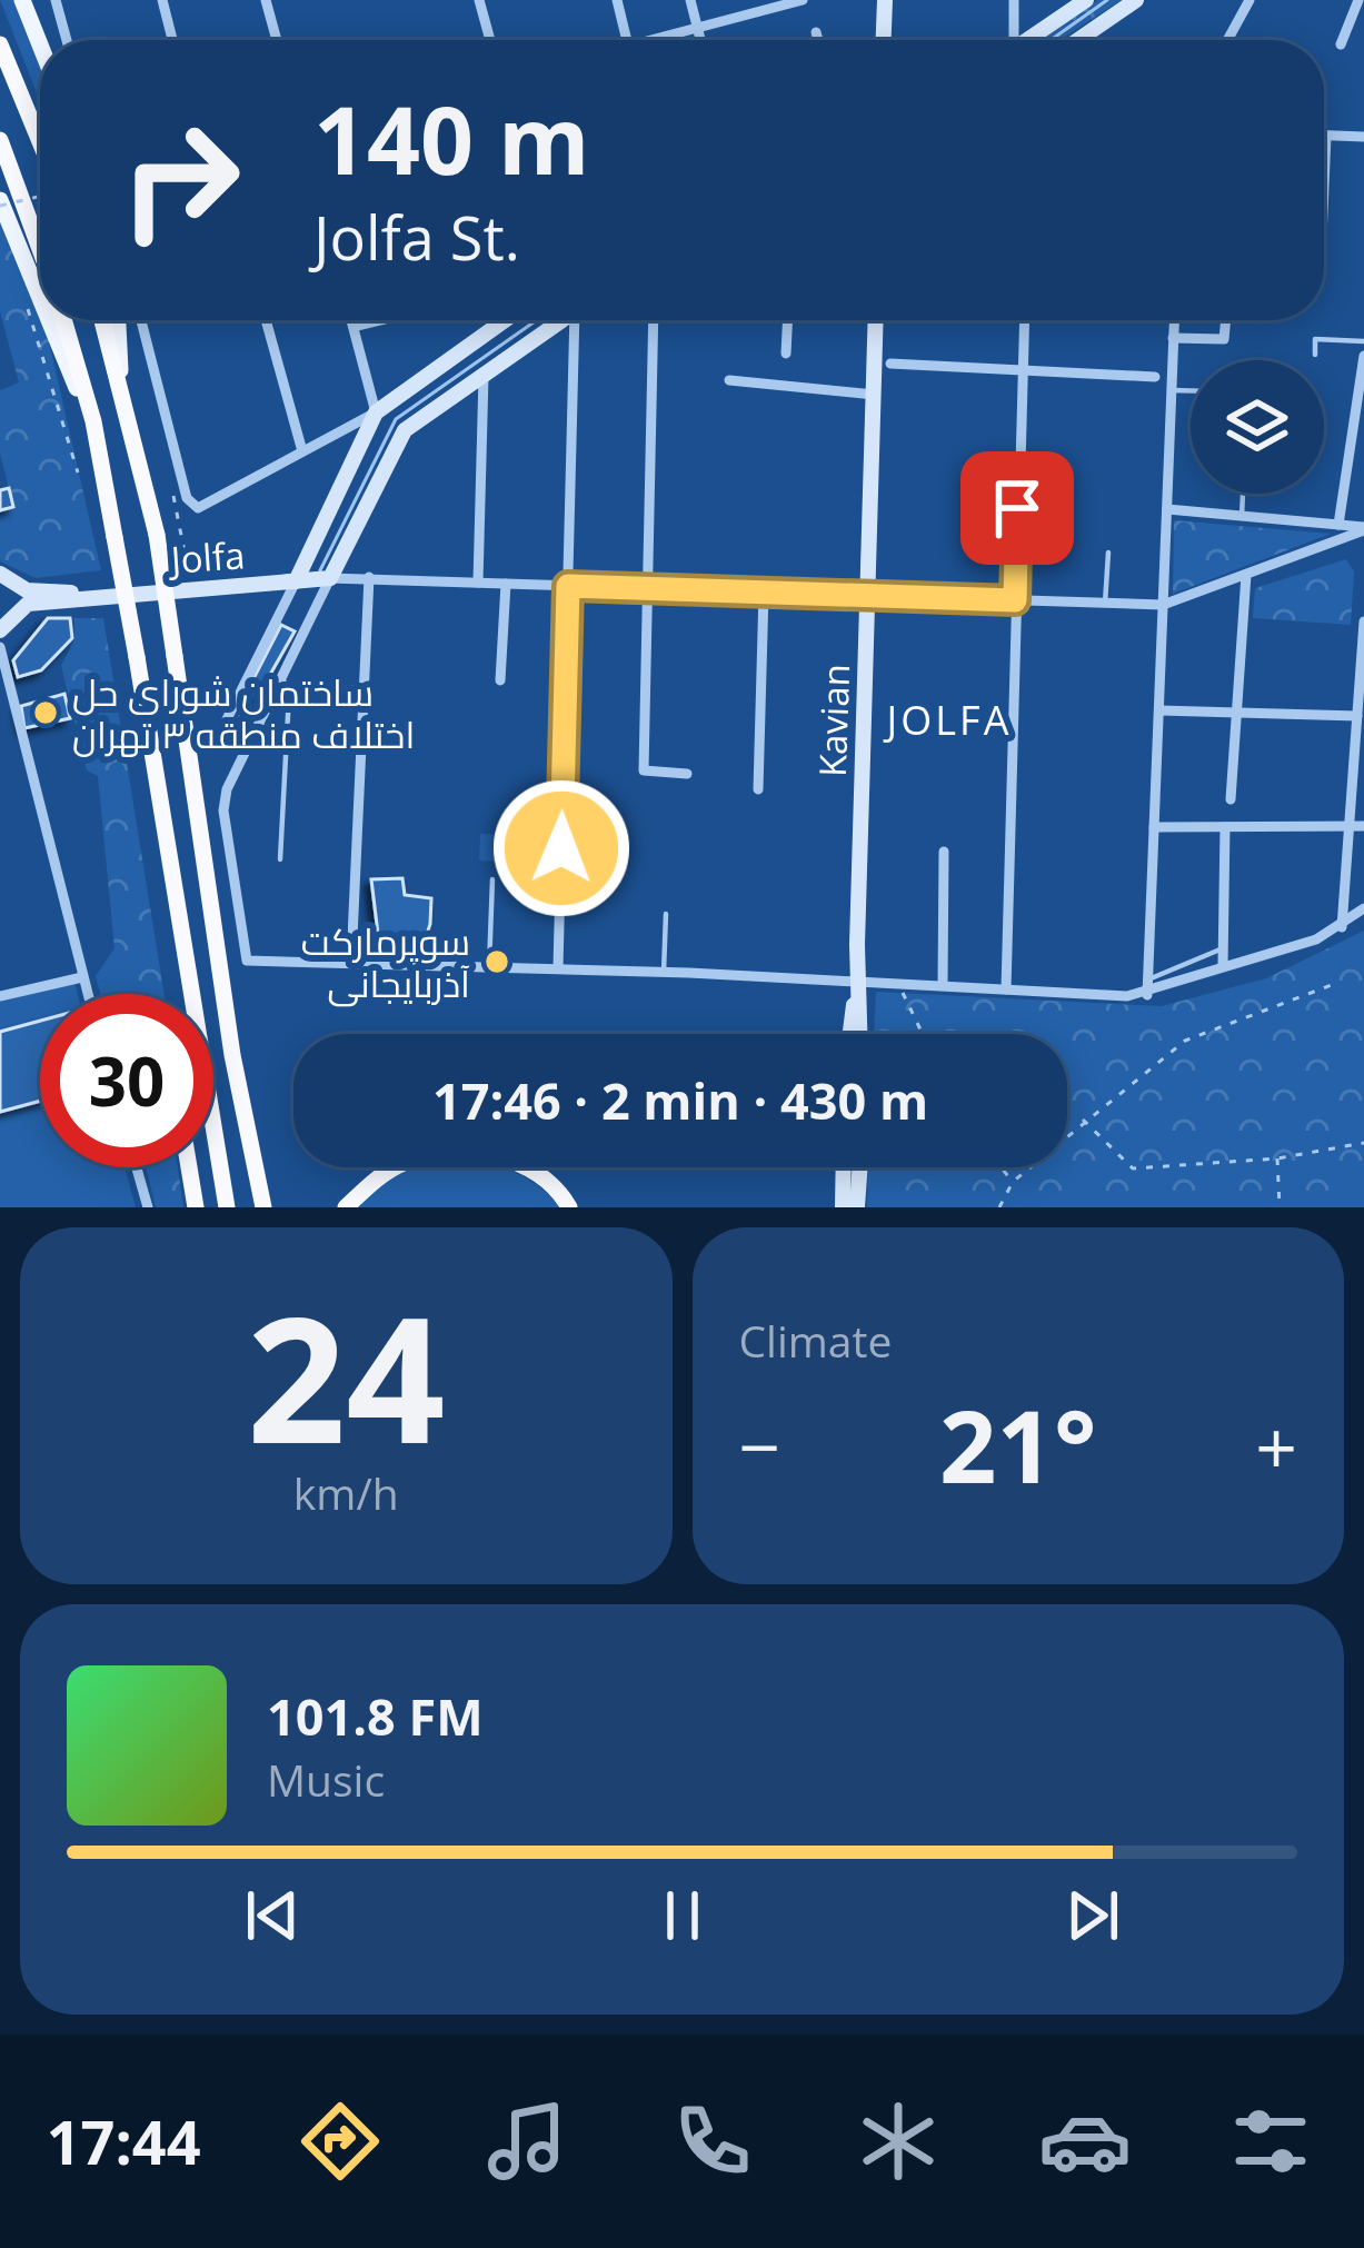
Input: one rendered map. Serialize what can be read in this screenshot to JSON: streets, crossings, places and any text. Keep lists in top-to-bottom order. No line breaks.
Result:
{"streets":{"main road":["Jolfa","Kavian"]},"districts":["JOLFA"],"places":["ساختمان شورای حل اختلاف منطقه ۳ تهران","سوپرمارکت آذربایجانی"],"page":{"turn":["140 m","Jolfa St."],"limit":"30","trip":"17:46 · 2 min · 430 m","tile":[["24","km/h"],"Climate"],"heat":["−","21°","+"],"song":["101.8 FM","Music"],"tabs":"17:44"}}
